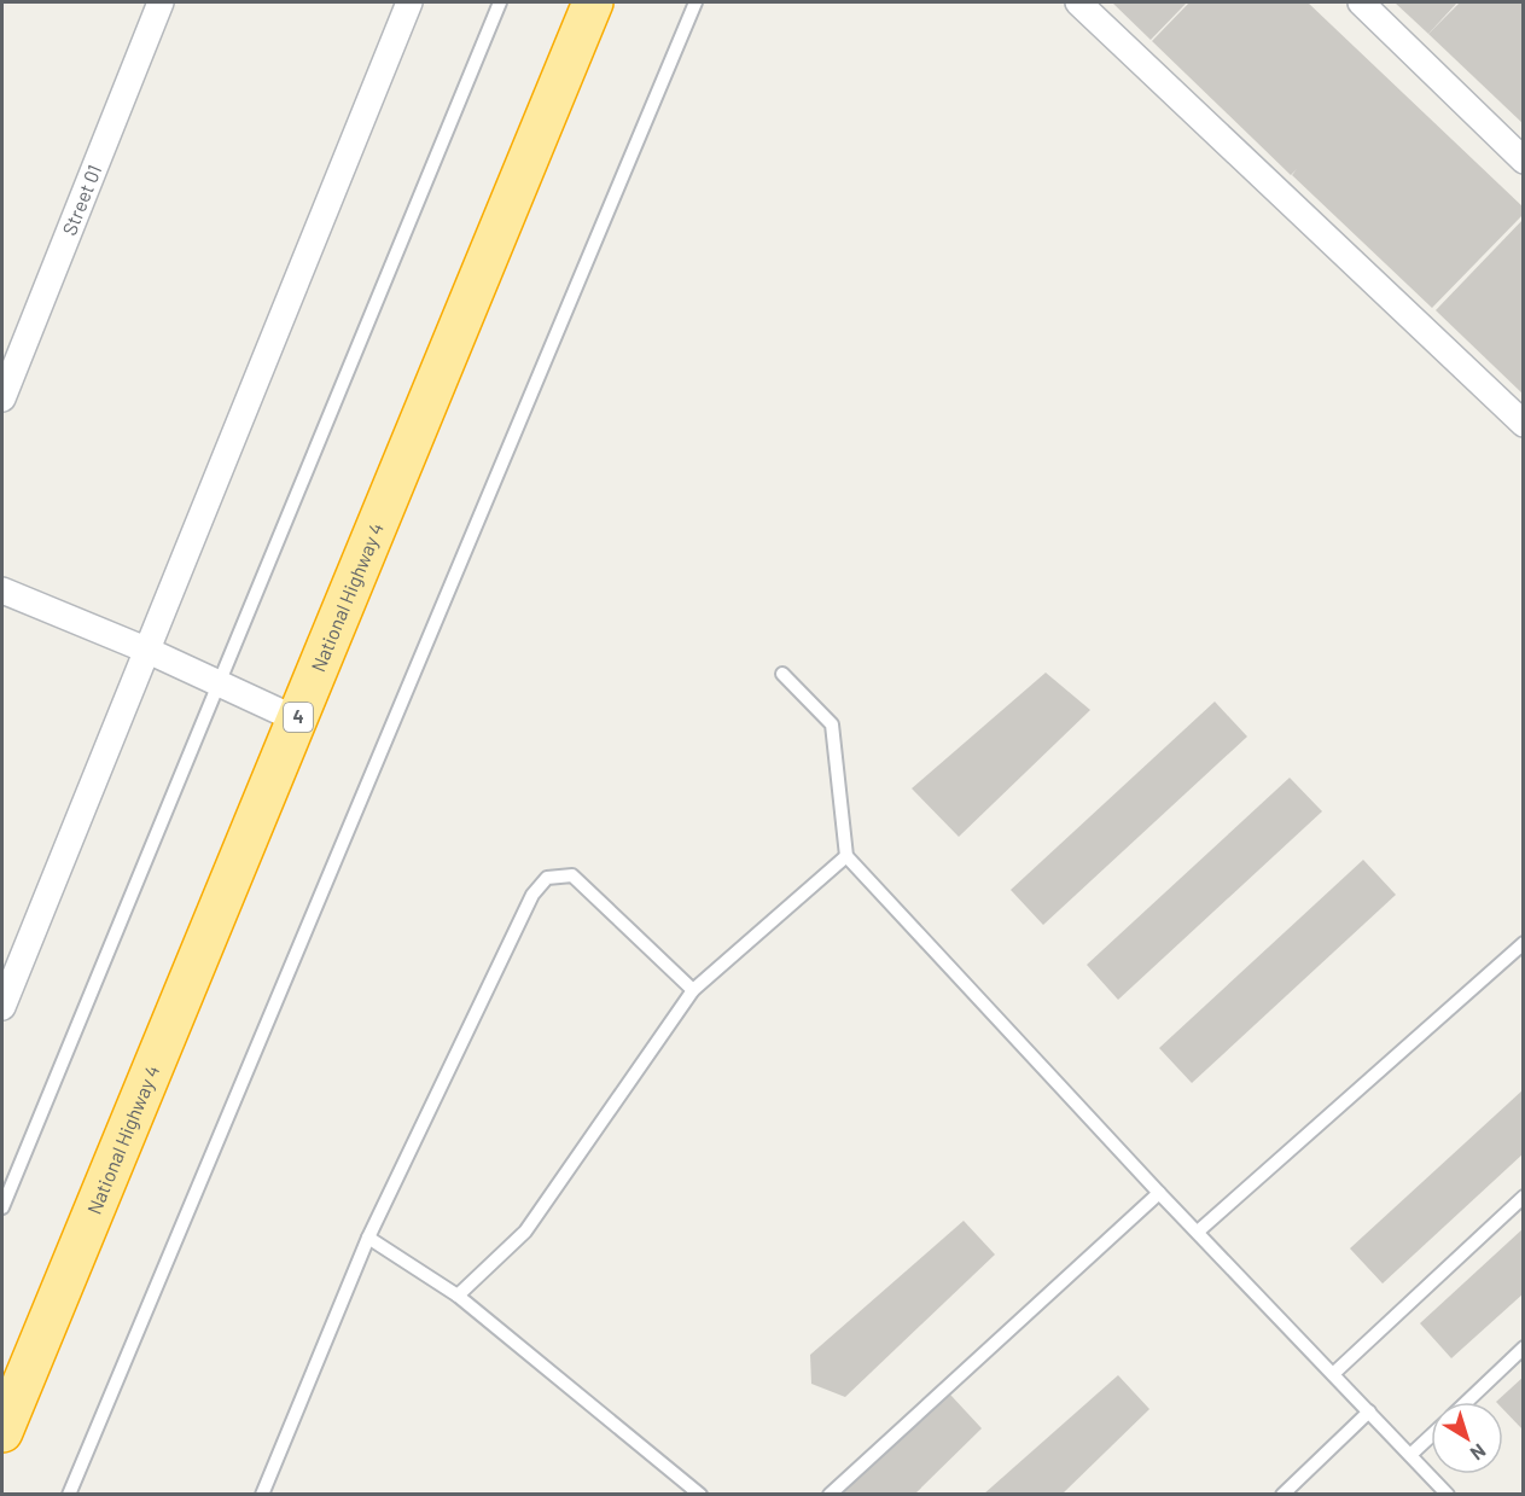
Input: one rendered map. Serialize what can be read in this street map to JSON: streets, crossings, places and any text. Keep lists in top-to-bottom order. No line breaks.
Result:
{"streets":{"highway":["National Highway 4","4"],"street":["Street 01"]},"north":"bottom right"}
